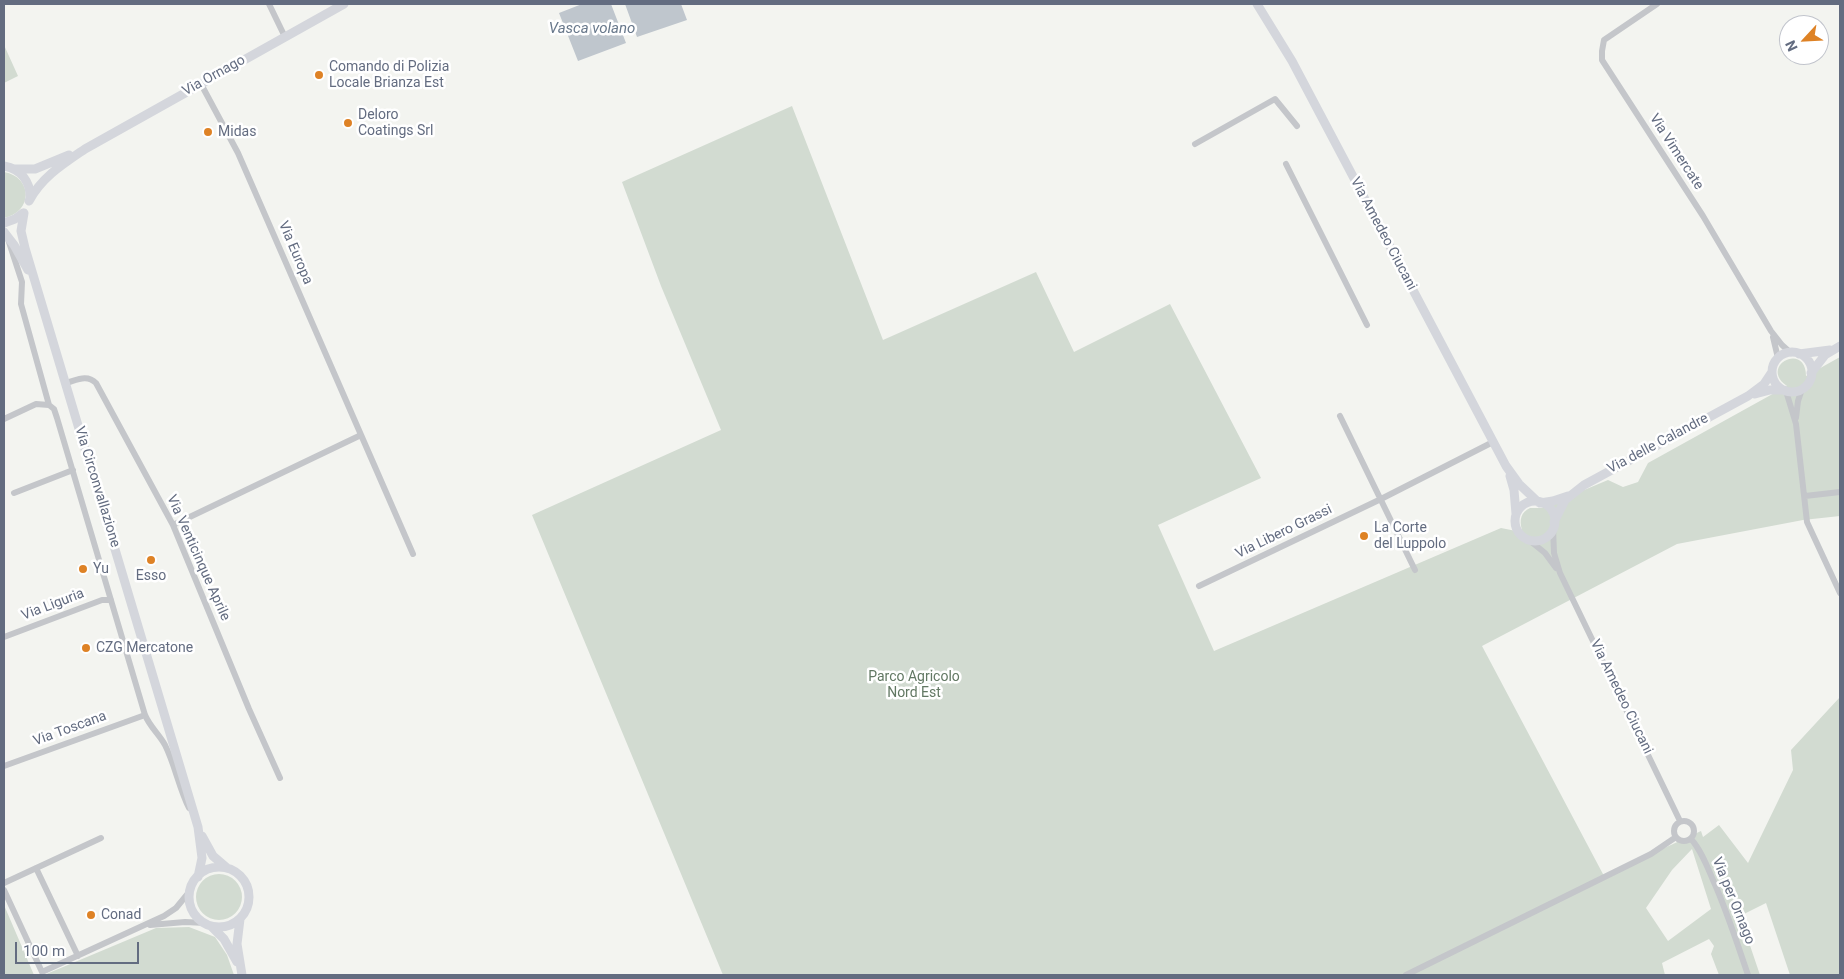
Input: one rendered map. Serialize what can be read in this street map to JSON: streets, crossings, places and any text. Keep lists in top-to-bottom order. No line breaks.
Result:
{"streets":{"main road":["Via Ornago","Via Amedeo Ciucani","Via delle Calandre","Via Circonvallazione"],"street":["Via Vimercate","Via Europa","Via Libero Grassi","Via Venticinque Aprile","Via Liguria","Via Toscana","Via per Ornago"]},"crossings":[["Via Ornago","Via Europa"],["Via Ornago","Via Circonvallazione"],["Via Vimercate","Via delle Calandre"],["Via Amedeo Ciucani","Via delle Calandre"],["Via Amedeo Ciucani","Via Libero Grassi"],["Via Amedeo Ciucani","Via per Ornago"],["Via Circonvallazione","Via Venticinque Aprile"]],"water":["Vasca volano"],"parks":["Parco Agricolo Nord Est"],"places":["Comando di Polizia Locale Brianza Est","Deloro Coatings Srl","Midas","La Corte del Luppolo","Esso","Yu","CZG Mercatone","Conad"],"scale_bar":"100 m","north":"bottom left"}
